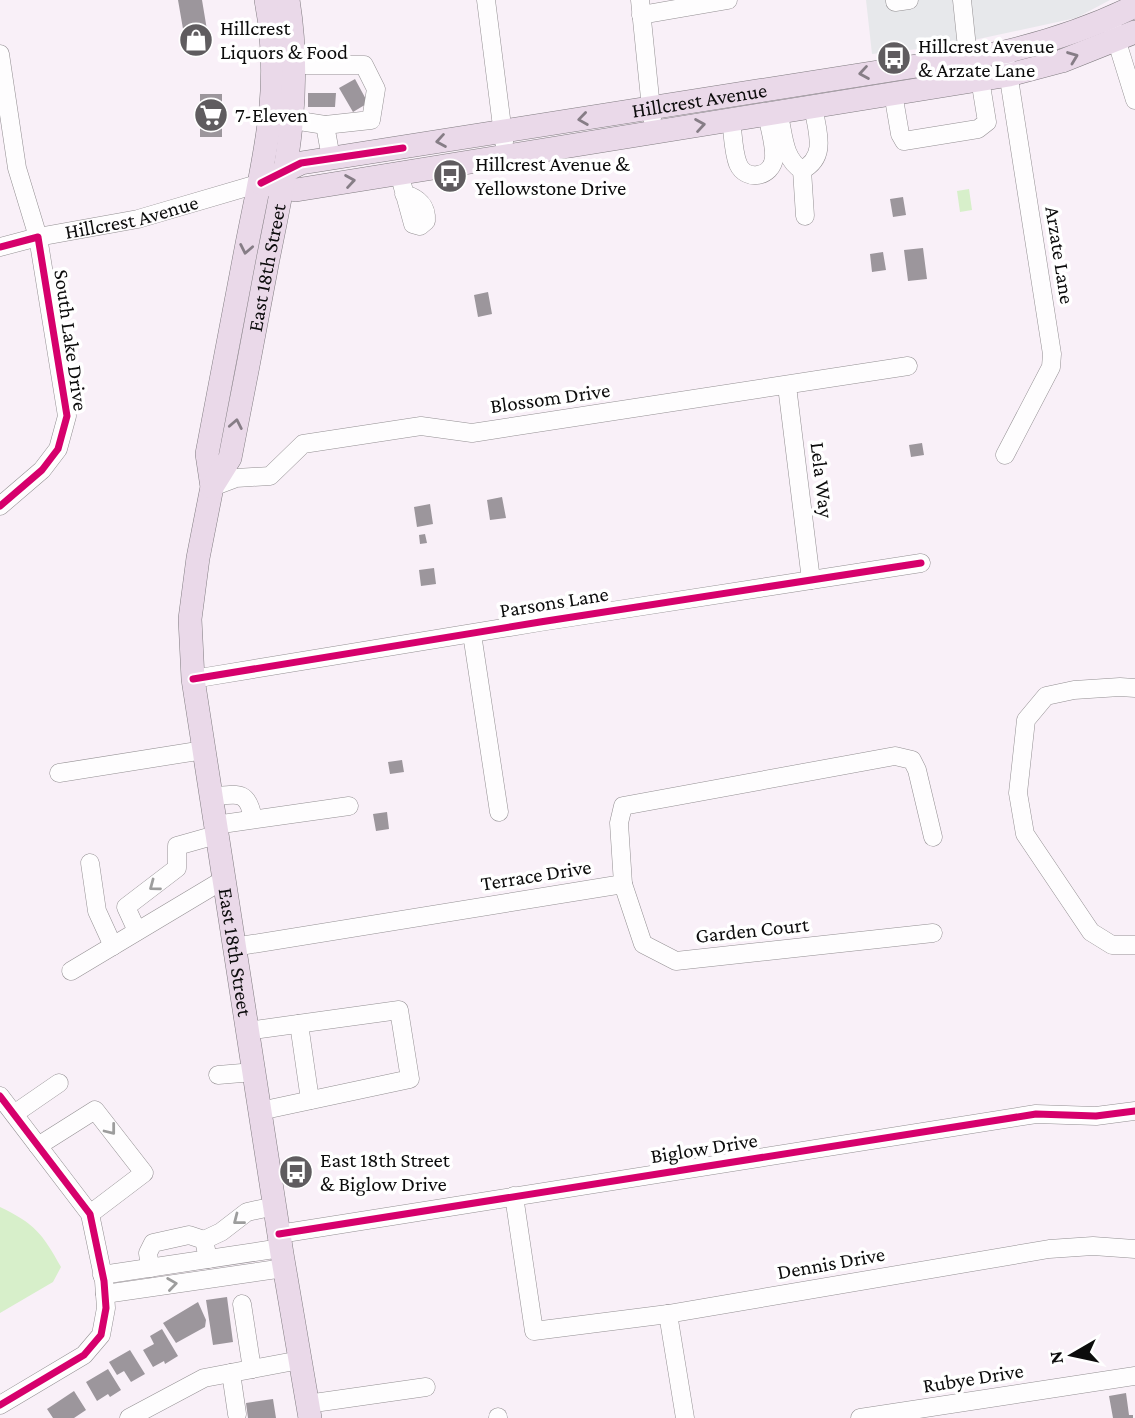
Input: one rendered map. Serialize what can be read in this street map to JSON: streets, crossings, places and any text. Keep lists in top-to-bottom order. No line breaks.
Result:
{"streets":{"main road":["Hillcrest Avenue","East 18th Street"],"street":["Arzate Lane","South Lake Drive","Blossom Drive","Lela Way","Parsons Lane","Terrace Drive","Garden Court","Biglow Drive","Dennis Drive","Rubye Drive"]},"crossings":[["Hillcrest Avenue","Arzate Lane"],["Hillcrest Avenue","East 18th Street"],["Hillcrest Avenue","South Lake Drive"],["East 18th Street","Blossom Drive"],["East 18th Street","Parsons Lane"],["East 18th Street","Terrace Drive"],["East 18th Street","Biglow Drive"],["Blossom Drive","Lela Way"],["Lela Way","Parsons Lane"],["Terrace Drive","Garden Court"],["Biglow Drive","Dennis Drive"]],"places":{"shop":["Hillcrest Liquors & Food"],"bus stop":["Hillcrest Avenue & Arzate Lane","Hillcrest Avenue & Yellowstone Drive","East 18th Street & Biglow Drive"],"supermarket":["7-Eleven"]},"north":"left"}
